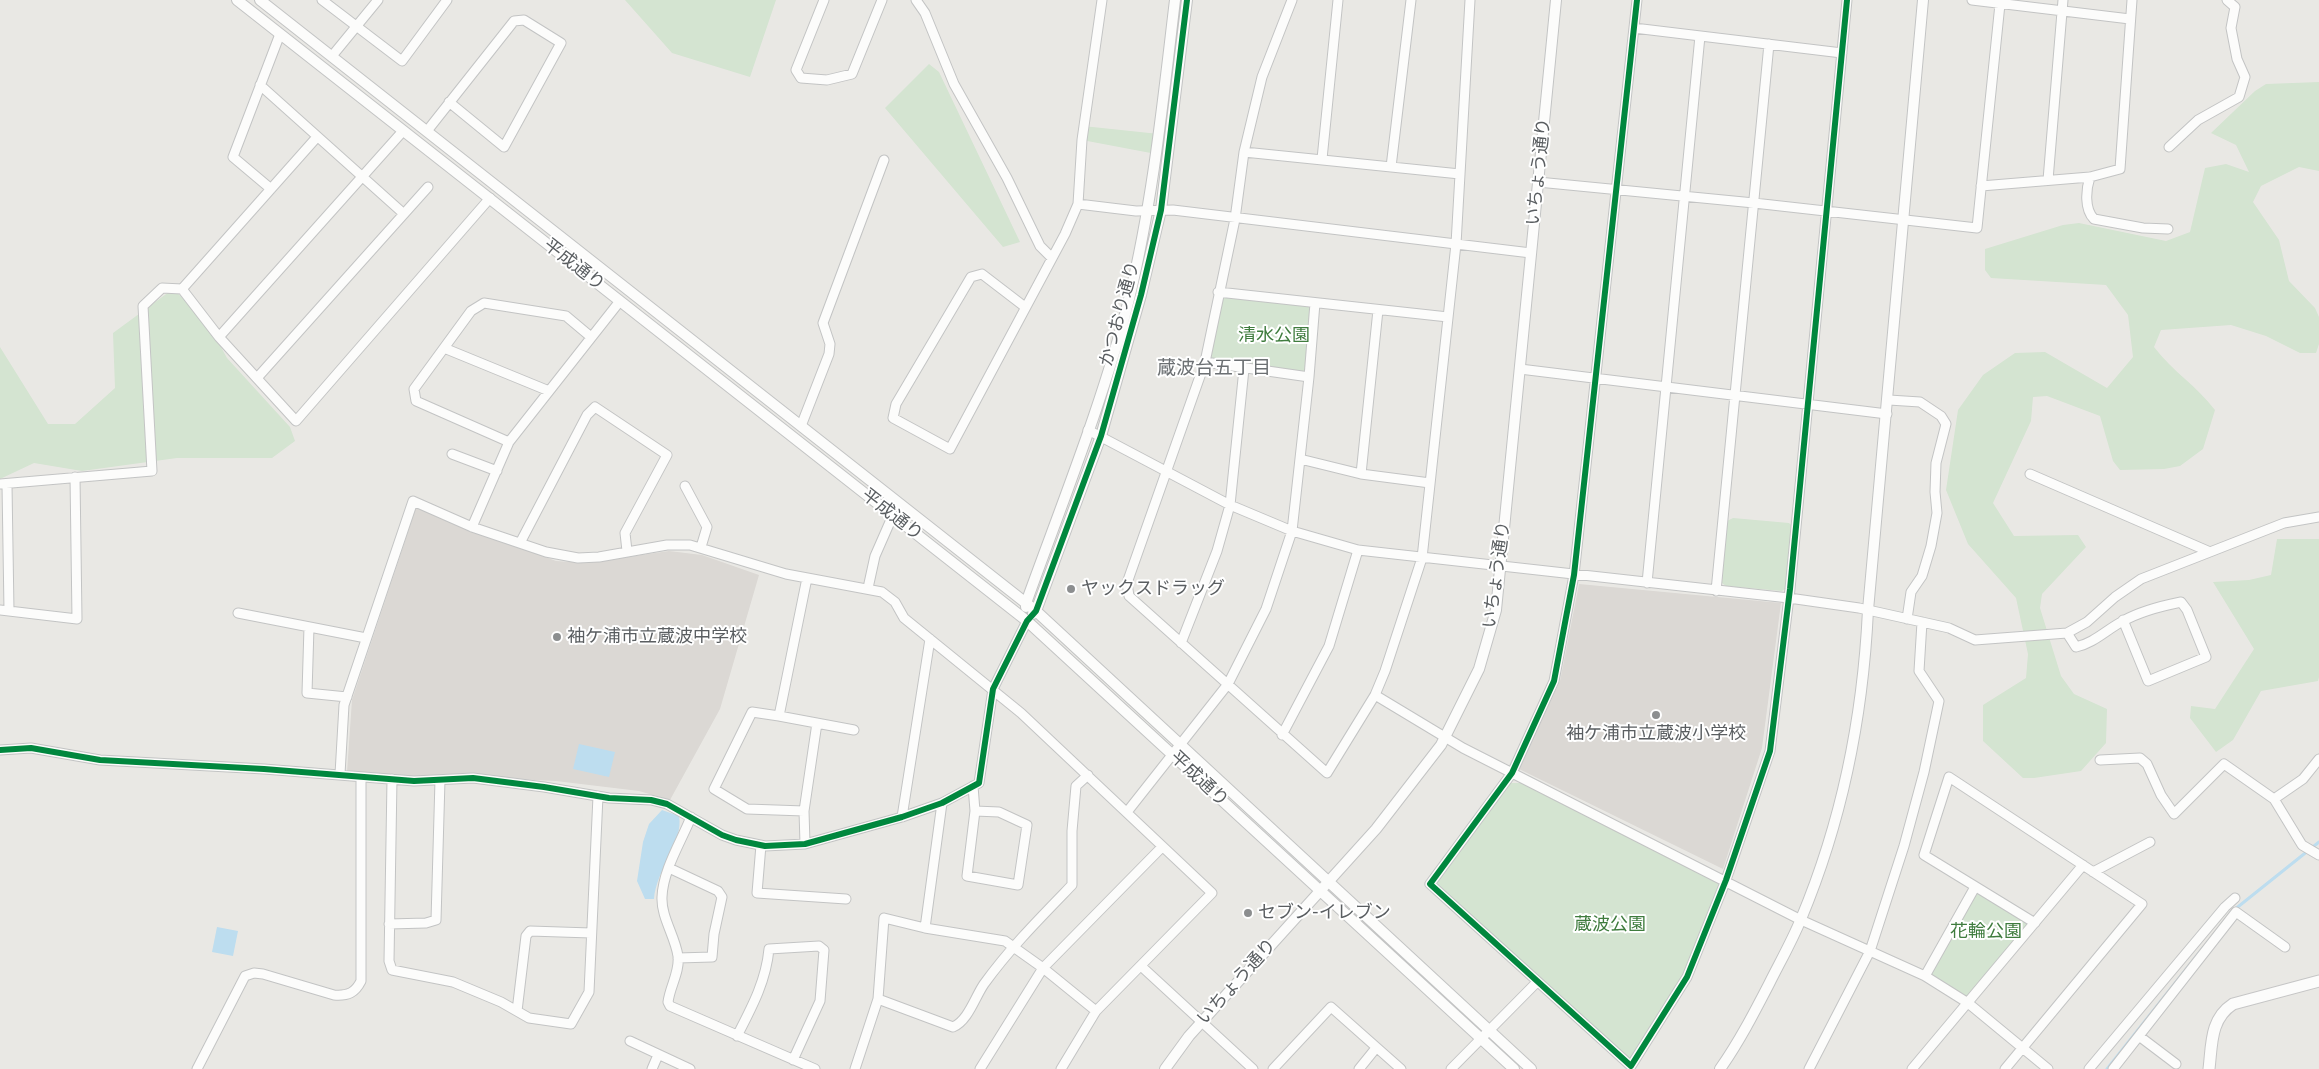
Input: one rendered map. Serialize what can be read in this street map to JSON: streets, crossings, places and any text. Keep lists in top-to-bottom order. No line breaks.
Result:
{"streets":{"street":["いちょう通り","平成通り","かつおり通り"]},"crossings":[["いちょう通り","平成通り"],["平成通り","かつおり通り"]],"districts":["蔵波台五丁目"],"parks":["清水公園","蔵波公園","花輪公園"],"places":["ヤックスドラッグ","袖ケ浦市立蔵波中学校","袖ケ浦市立蔵波小学校","セブン-イレブン"]}
